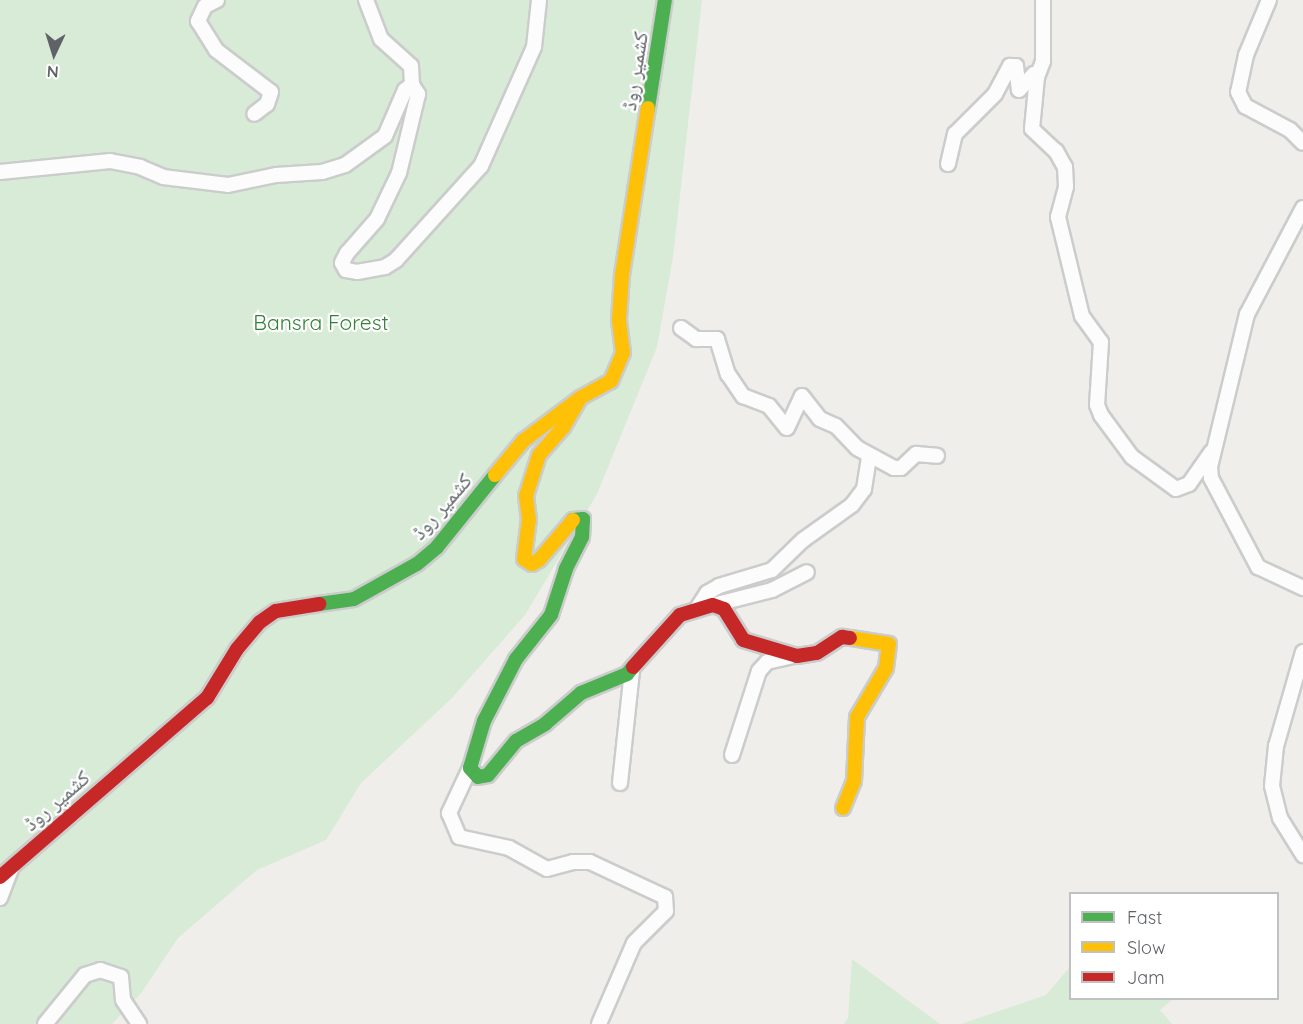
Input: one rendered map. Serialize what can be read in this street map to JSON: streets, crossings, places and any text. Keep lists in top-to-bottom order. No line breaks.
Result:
{"streets":{"street":["کشمیر روڈ"]},"parks":["Bansra Forest"],"legend":["Fast","Slow","Jam"],"north":"bottom"}
